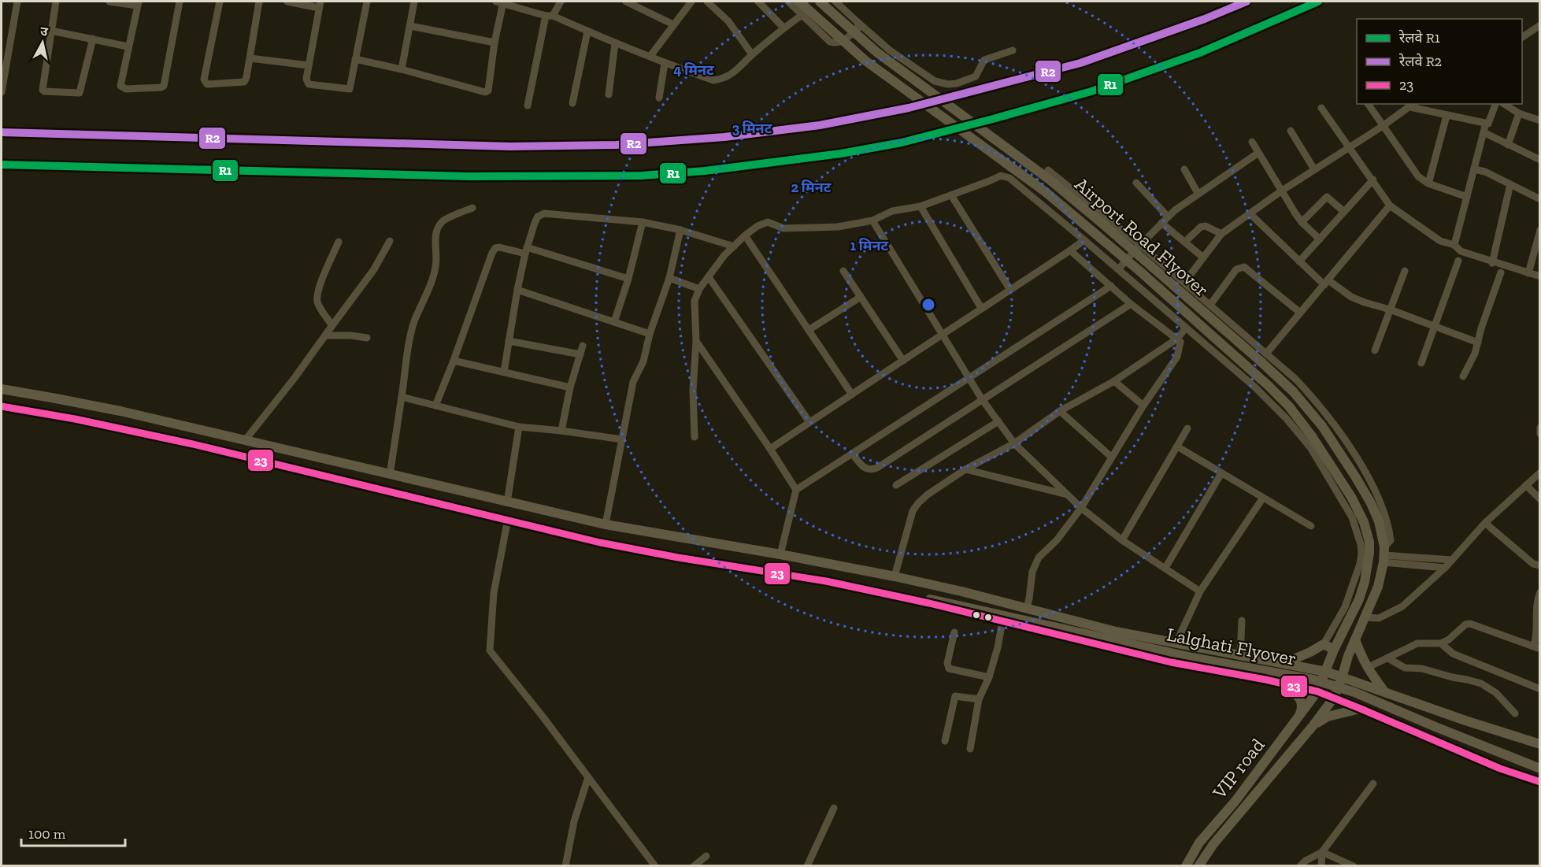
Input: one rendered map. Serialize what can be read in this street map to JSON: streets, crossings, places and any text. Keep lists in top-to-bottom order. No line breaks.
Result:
{"streets":{"main road":["Airport Road Flyover","Lalghati Flyover","VIP road"]},"crossings":[["Airport Road Flyover","VIP road"]],"lines":["rail line R1","rail line R2","transit line 23"],"legend":["रेलवे R1","रेलवे R2","23"],"scale_bar":"100 m","north":"top","rings":["4 मिनट","3 मिनट","2 मिनट","1 मिनट"]}
